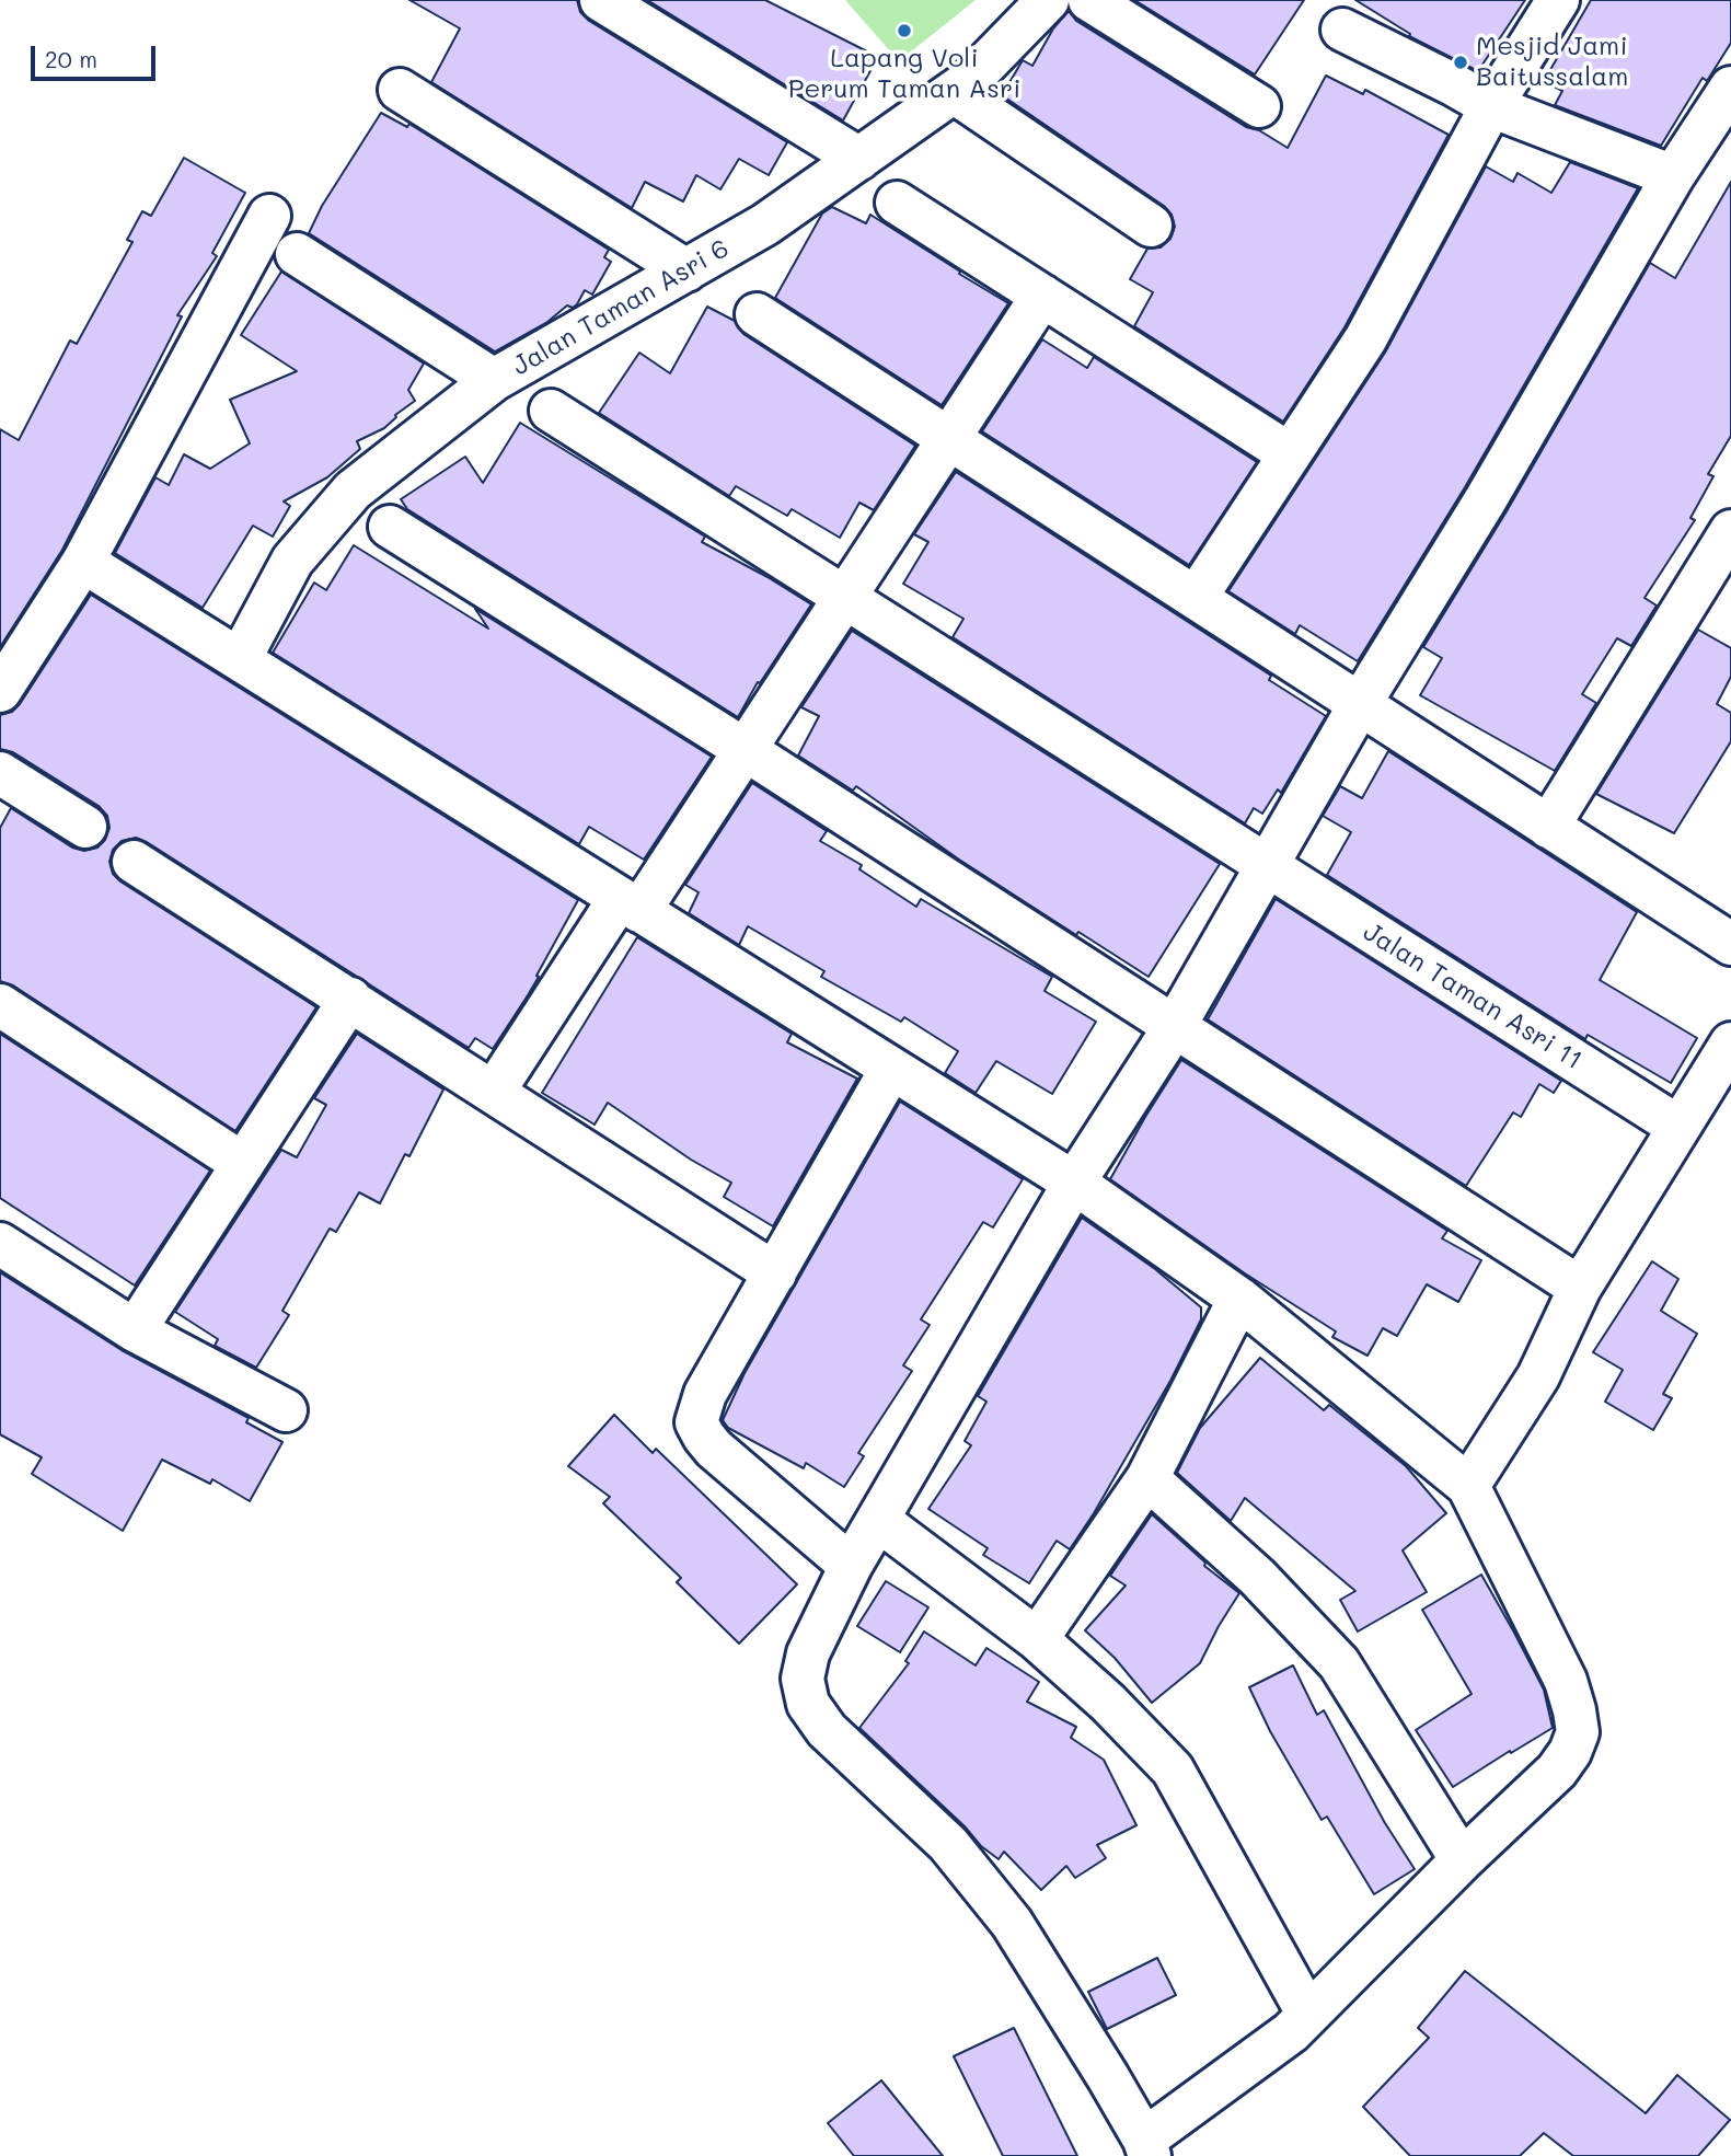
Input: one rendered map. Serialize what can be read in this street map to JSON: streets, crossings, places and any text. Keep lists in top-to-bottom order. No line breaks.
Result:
{"streets":{"street":["Jalan Taman Asri 6","Jalan Taman Asri 11"]},"places":["Lapang Voli Perum Taman Asri","Mesjid Jami Baitussalam"],"scale_bar":"20 m"}
